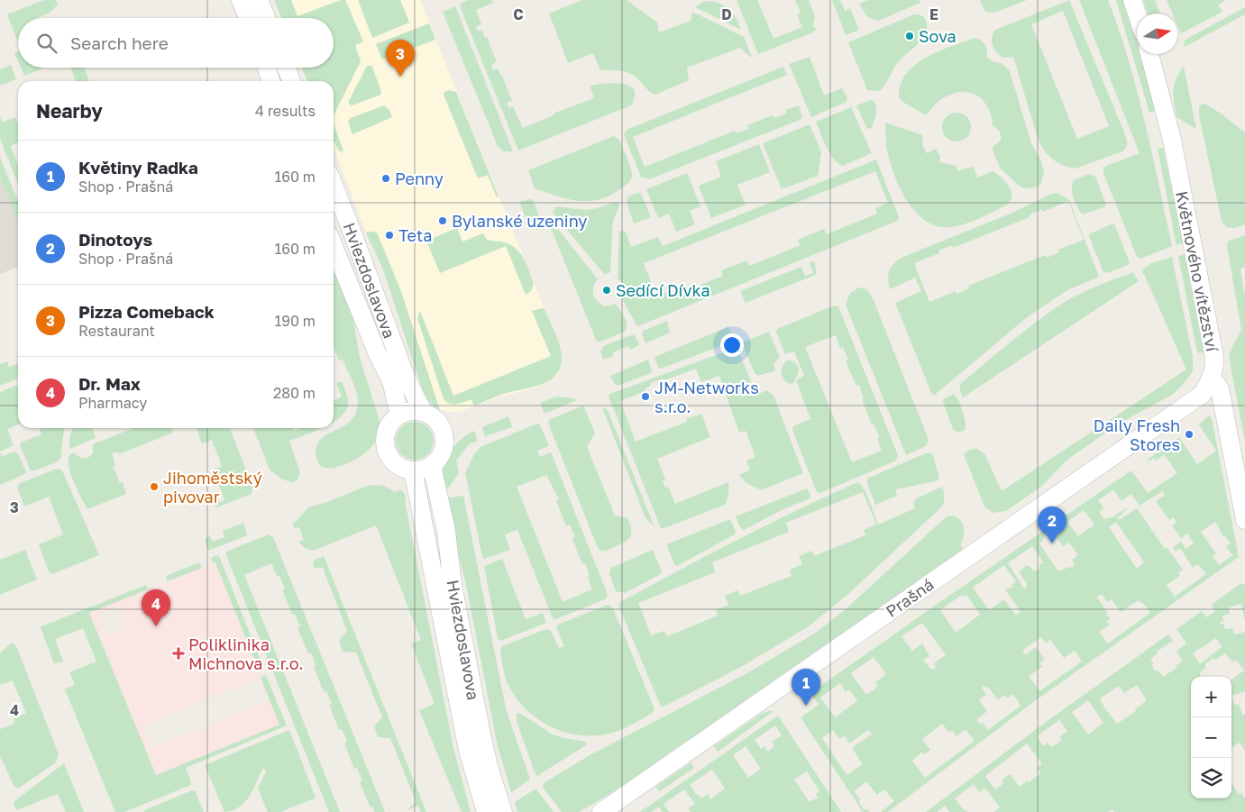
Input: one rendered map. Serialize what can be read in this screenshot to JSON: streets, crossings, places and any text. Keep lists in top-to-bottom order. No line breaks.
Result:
{"streets":{"street":["Květnového vítězství","Hviezdoslavova","Prašná"]},"crossings":[["Květnového vítězství","Prašná"]],"places":{"other":["Sova","Penny","Bylanské uzeniny","Teta","Sedící Dívka","JM-Networks s.r.o.","Daily Fresh Stores","Jihoměstský pivovar"],"health":["Poliklinika Michnova s.r.o."]},"north":"right","page":{"search":"Search here","pins":["3","2","4","1"],"heading":["Nearby","4 results"],"list":[{"mark":"1","name":"Květiny Radka","note":"Shop · Prašná","value":"160 m"},{"mark":"2","name":"Dinotoys","note":"Shop · Prašná","value":"160 m"},{"mark":"3","name":"Pizza Comeback","note":"Restaurant","value":"190 m"},{"mark":"4","name":"Dr. Max","note":"Pharmacy","value":"280 m"}],"map_buttons":["+","−"]},"grid":{"columns":["C","D","E"],"rows":["3","4"]}}
